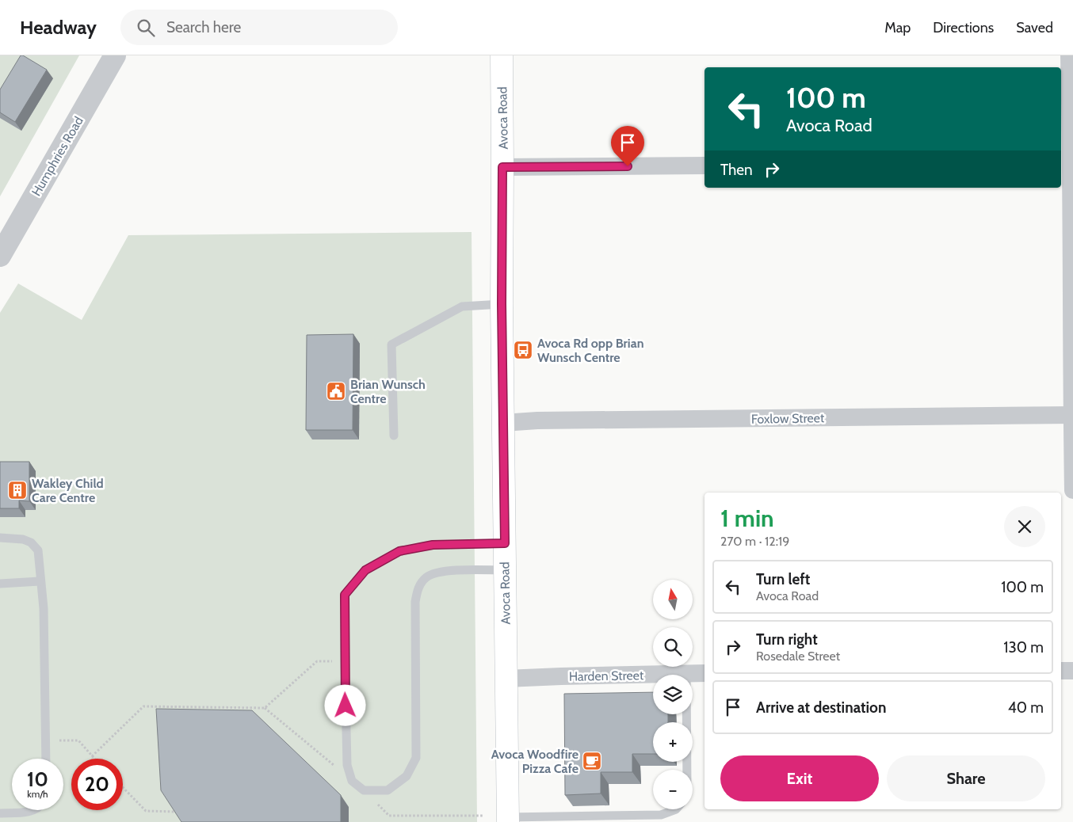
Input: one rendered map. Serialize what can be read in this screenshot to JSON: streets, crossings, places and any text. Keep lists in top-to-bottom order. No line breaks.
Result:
{"streets":{"main road":["Avoca Road"],"street":["Humphries Road","Foxlow Street","Harden Street"]},"crossings":[["Avoca Road","Foxlow Street"],["Avoca Road","Harden Street"]],"places":{"bus stop":["Avoca Rd opp Brian Wunsch Centre"],"public building":["Brian Wunsch Centre"],"building":["Wakley Child Care Centre"],"cafe":["Avoca Woodfire Pizza Cafe"]},"north":"top","page":{"header":"Headway","search":"Search here","nav":["Map","Directions","Saved"],"turn":["100 m","Avoca Road"],"then":"Then","heading":["1 min","270 m · 12:19"],"list":[{"name":"Turn left","note":"Avoca Road","value":"100 m"},{"name":"Turn right","note":"Rosedale Street","value":"130 m"},{"name":"Arrive at destination","value":"40 m"}],"map_buttons":["+","−"],"buttons":["Exit","Share"],"speed":"10 km/h","limit":"20"}}
